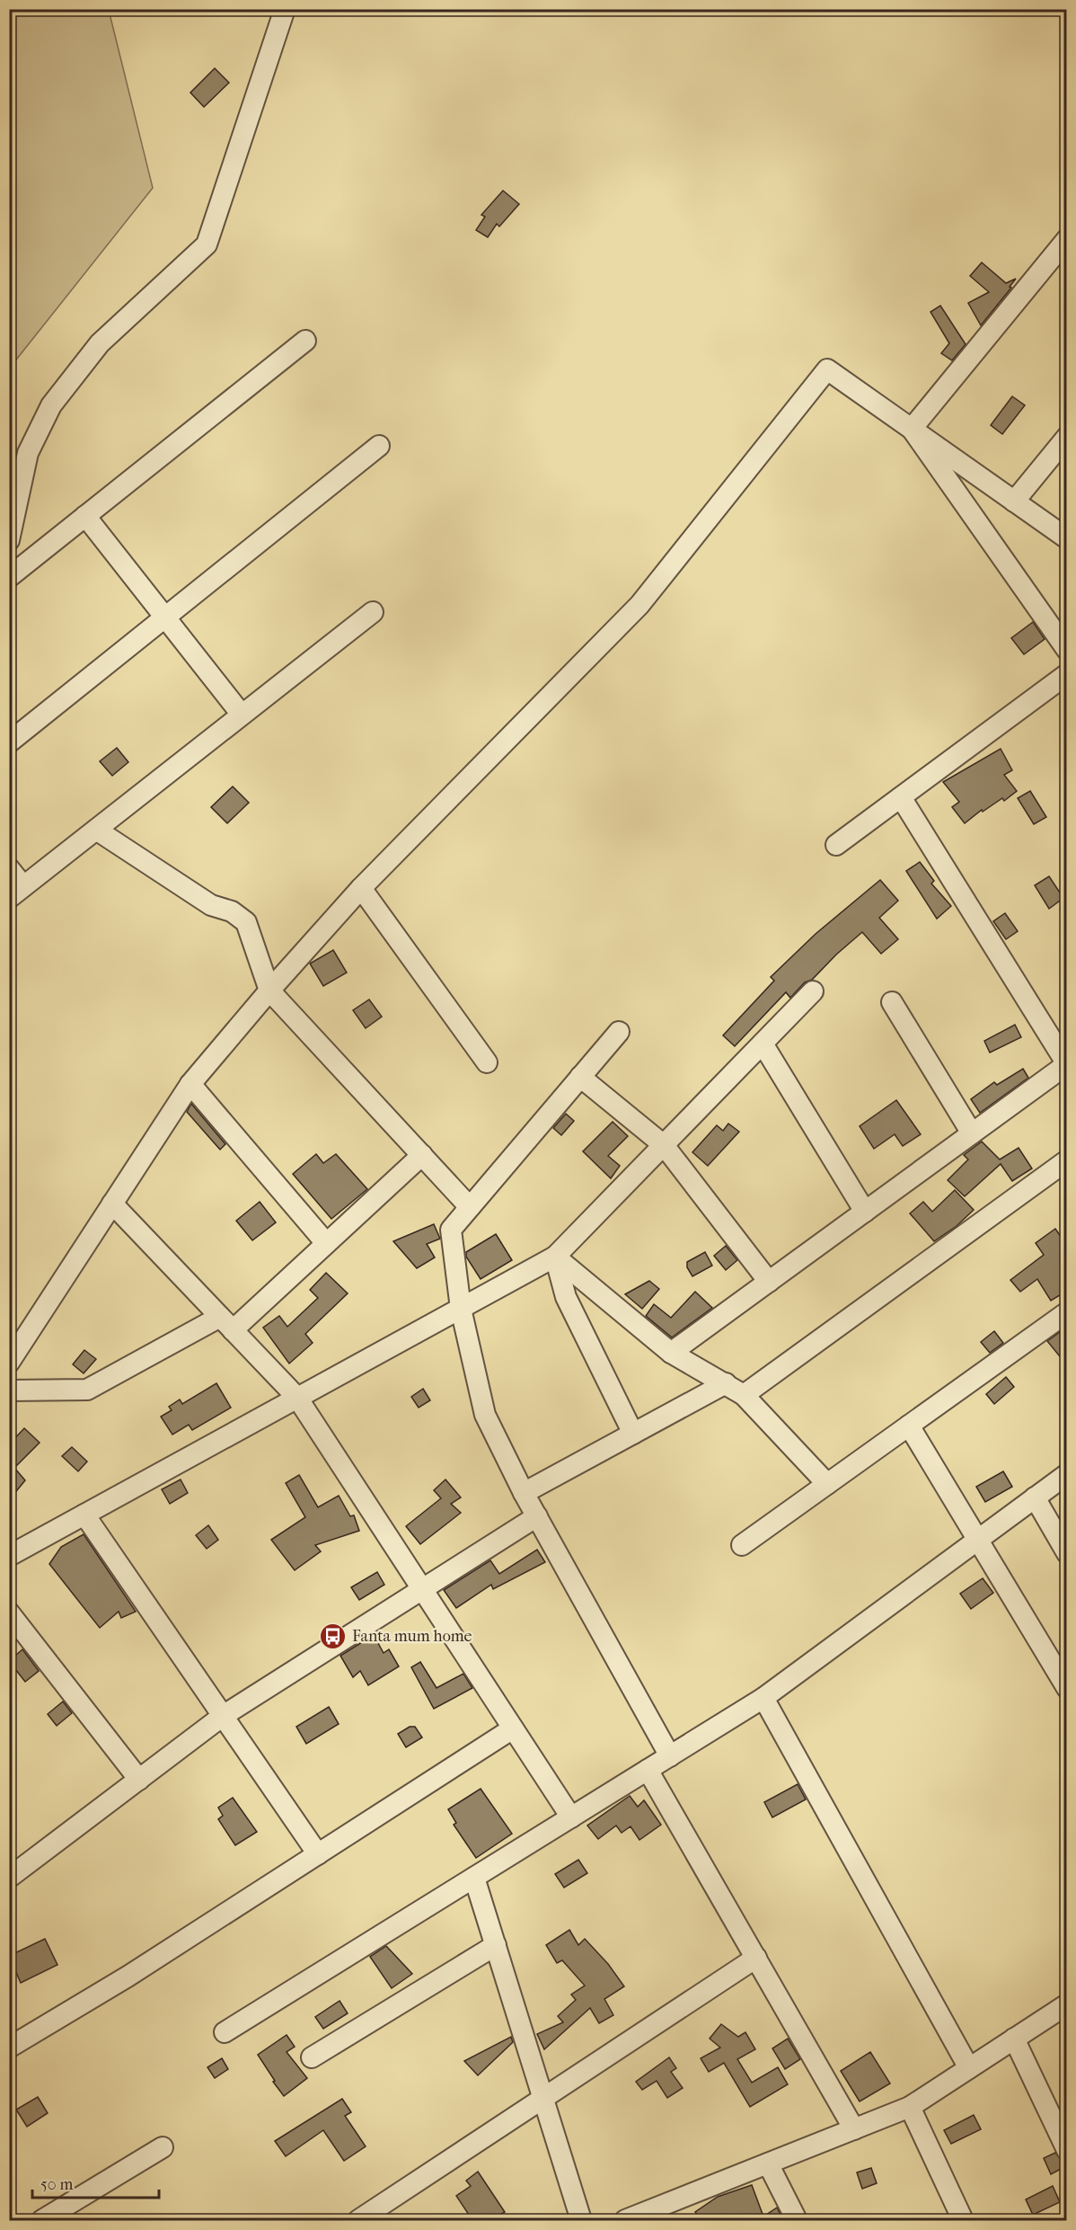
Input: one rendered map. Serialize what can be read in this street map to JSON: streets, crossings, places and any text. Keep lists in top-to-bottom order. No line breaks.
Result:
{"places":{"bus stop":["Fanta mum home"]},"scale_bar":"50 m"}
